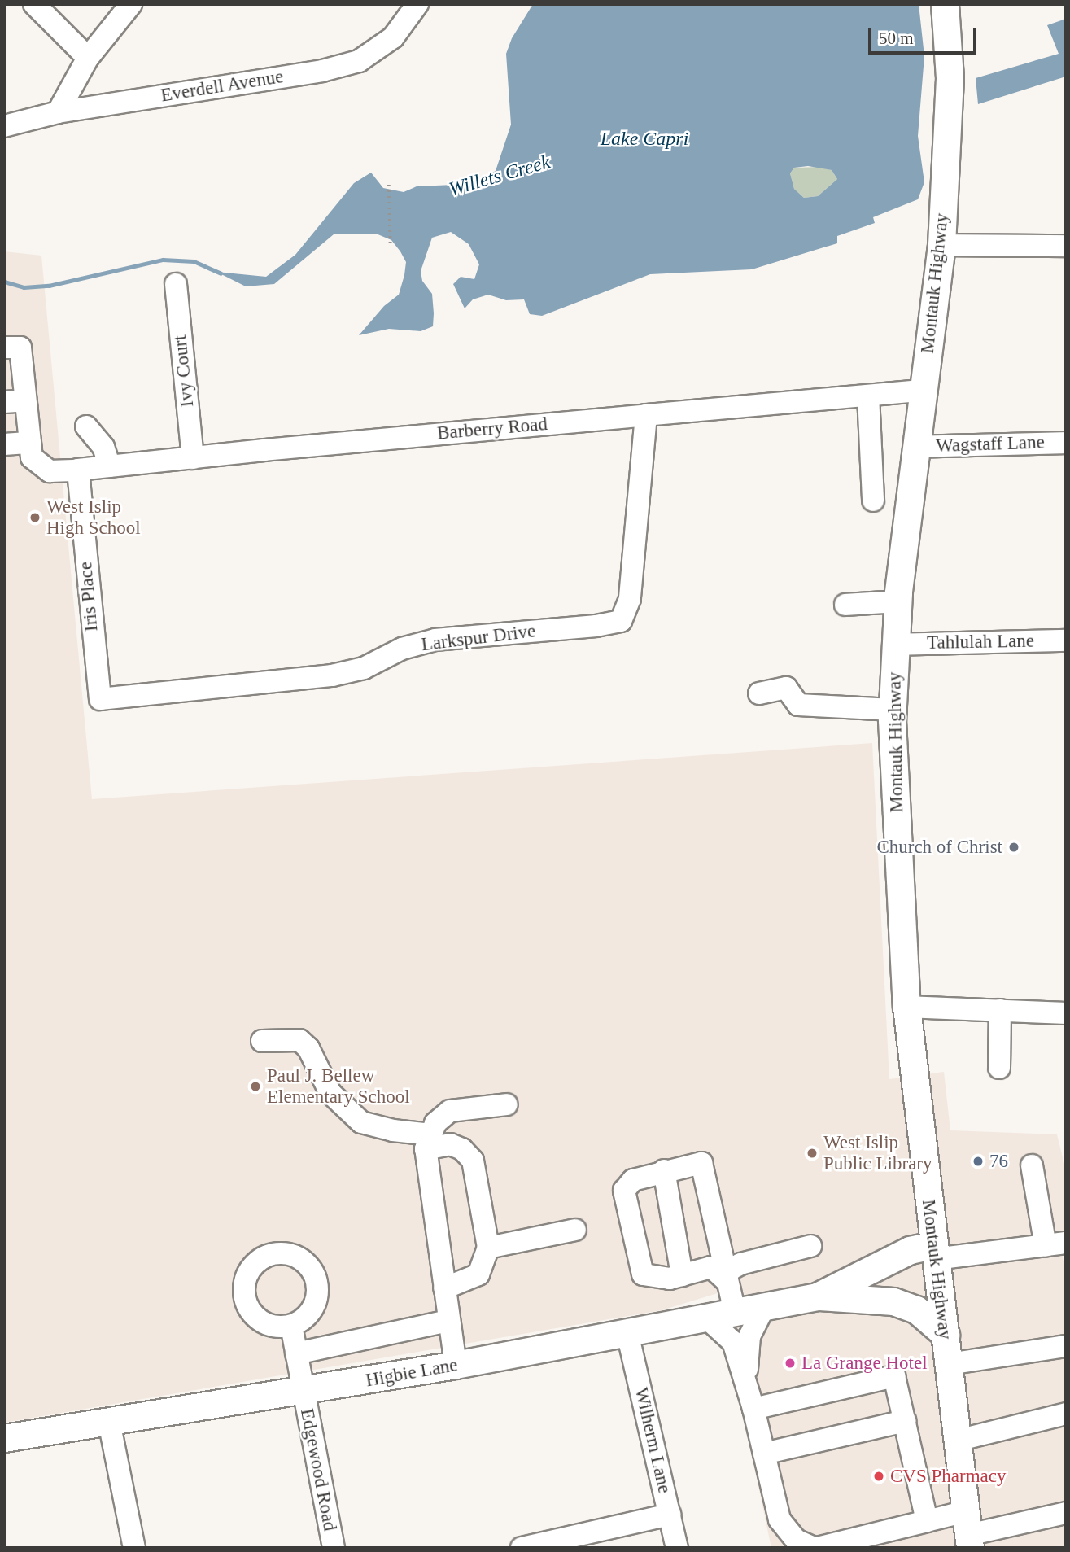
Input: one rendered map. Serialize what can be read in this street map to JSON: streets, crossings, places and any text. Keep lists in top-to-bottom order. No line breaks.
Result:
{"streets":{"main road":["Montauk Highway","Higbie Lane"],"street":["Everdell Avenue","Ivy Court","Barberry Road","Wagstaff Lane","Iris Place","Larkspur Drive","Tahlulah Lane","Wilherm Lane","Edgewood Road"]},"crossings":[["Montauk Highway","Barberry Road"],["Montauk Highway","Wagstaff Lane"],["Montauk Highway","Tahlulah Lane"],["Montauk Highway","Higbie Lane"],["Ivy Court","Barberry Road"],["Barberry Road","Larkspur Drive"],["Iris Place","Larkspur Drive"],["Higbie Lane","Wilherm Lane"],["Higbie Lane","Edgewood Road"]],"water":["Lake Capri","Willets Creek"],"places":["West Islip High School","Church of Christ","Paul J. Bellew Elementary School","West Islip Public Library","76","La Grange Hotel","CVS Pharmacy"],"scale_bar":"50 m"}
